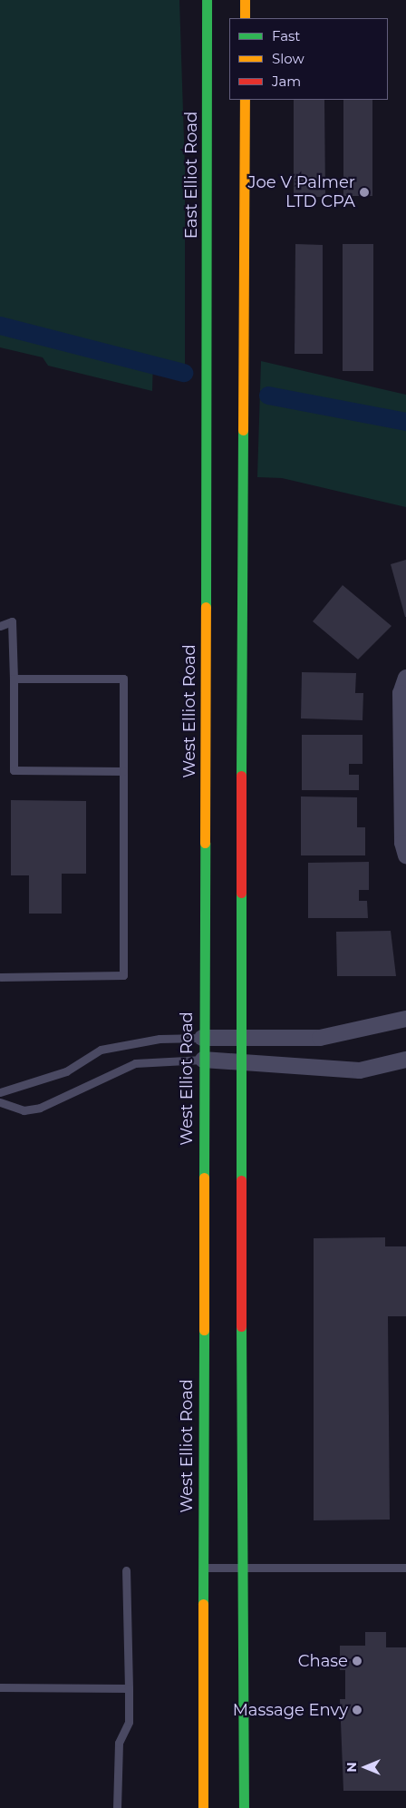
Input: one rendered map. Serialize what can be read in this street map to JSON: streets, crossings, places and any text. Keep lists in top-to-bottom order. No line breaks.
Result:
{"streets":{"main road":["East Elliot Road","West Elliot Road"]},"crossings":[["East Elliot Road","West Elliot Road"]],"places":["Joe V Palmer LTD CPA","Chase","Massage Envy"],"legend":["Fast","Slow","Jam"],"north":"left"}
